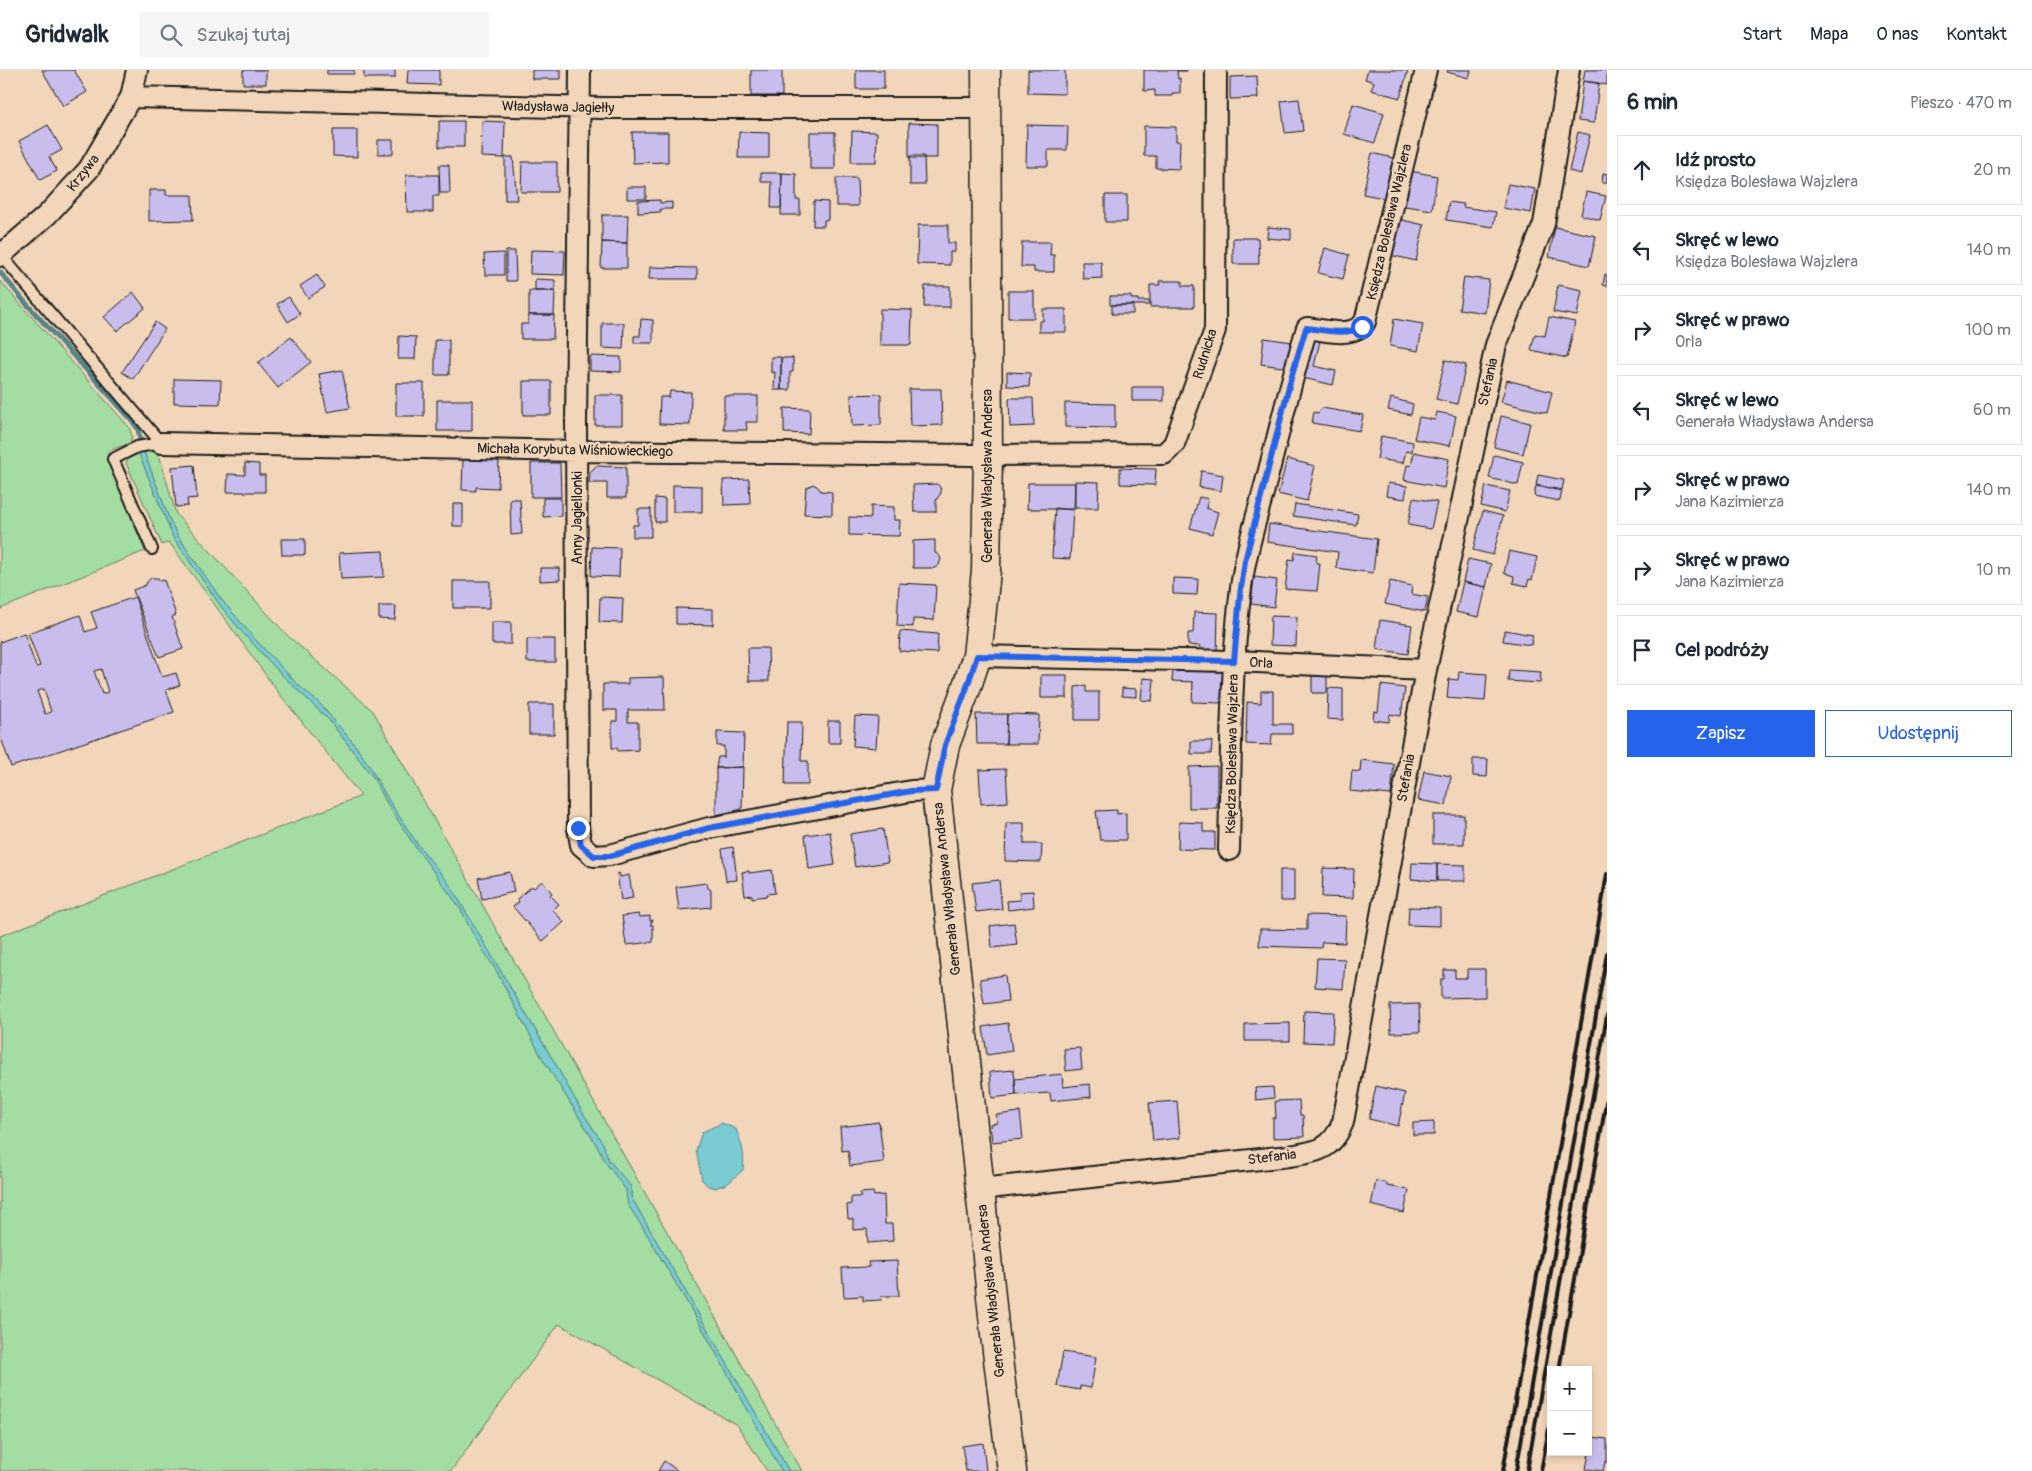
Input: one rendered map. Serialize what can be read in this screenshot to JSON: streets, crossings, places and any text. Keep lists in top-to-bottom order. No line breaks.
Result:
{"streets":{"street":["Władysława Jagiełły","Krzywa","Księdza Bolesława Wajzlera","Rudnicka","Stefania","Michała Korybuta Wiśniowieckiego","Generała Władysława Andersa","Anny Jagiellonki","Orla"]},"crossings":[["Władysława Jagiełły","Krzywa"],["Władysława Jagiełły","Generała Władysława Andersa"],["Władysława Jagiełły","Anny Jagiellonki"],["Księdza Bolesława Wajzlera","Orla"],["Rudnicka","Michała Korybuta Wiśniowieckiego"],["Rudnicka","Generała Władysława Andersa"],["Stefania","Generała Władysława Andersa"],["Stefania","Orla"],["Michała Korybuta Wiśniowieckiego","Generała Władysława Andersa"],["Michała Korybuta Wiśniowieckiego","Anny Jagiellonki"],["Generała Władysława Andersa","Anny Jagiellonki"],["Generała Władysława Andersa","Orla"]],"page":{"header":"Gridwalk","search":"Szukaj tutaj","nav":["Start","Mapa","O nas","Kontakt"],"heading":["6 min","Pieszo · 470 m"],"list":[["Idź prosto","Księdza Bolesława Wajzlera","20 m"],["Skręć w lewo","Księdza Bolesława Wajzlera","140 m"],["Skręć w prawo","Orla","100 m"],["Skręć w lewo","Generała Władysława Andersa","60 m"],["Skręć w prawo","Jana Kazimierza","140 m"],["Skręć w prawo","Jana Kazimierza","10 m"],"Cel podróży"],"buttons":["Zapisz","Udostępnij"],"map_buttons":["+","−"]}}
